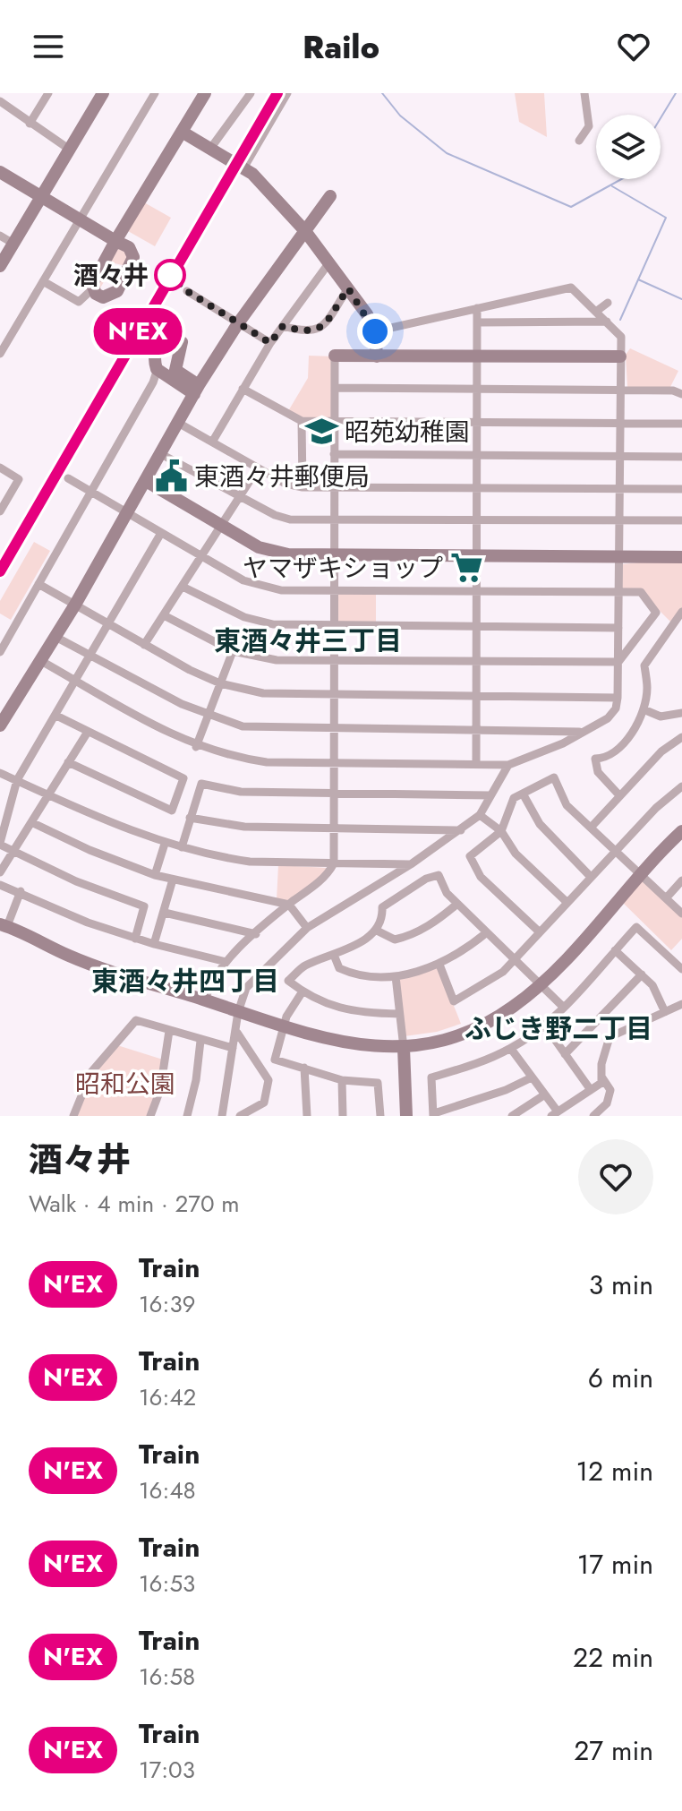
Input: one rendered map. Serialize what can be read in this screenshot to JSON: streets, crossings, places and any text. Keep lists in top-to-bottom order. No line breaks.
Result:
{"districts":["東酒々井三丁目","東酒々井四丁目","ふじき野二丁目"],"parks":["昭和公園"],"places":{"other":["酒々井"],"school or university":["昭苑幼稚園"],"public building":["東酒々井郵便局"],"supermarket":["ヤマザキショップ"]},"page":{"header":"Railo","on_map":"N'EX","heading":["酒々井","Walk · 4 min · 270 m"],"list":[{"mark":"N'EX","name":"Train","note":"16:39","value":"3 min"},{"mark":"N'EX","name":"Train","note":"16:42","value":"6 min"},{"mark":"N'EX","name":"Train","note":"16:48","value":"12 min"},{"mark":"N'EX","name":"Train","note":"16:53","value":"17 min"},{"mark":"N'EX","name":"Train","note":"16:58","value":"22 min"},{"mark":"N'EX","name":"Train","note":"17:03","value":"27 min"}]}}
